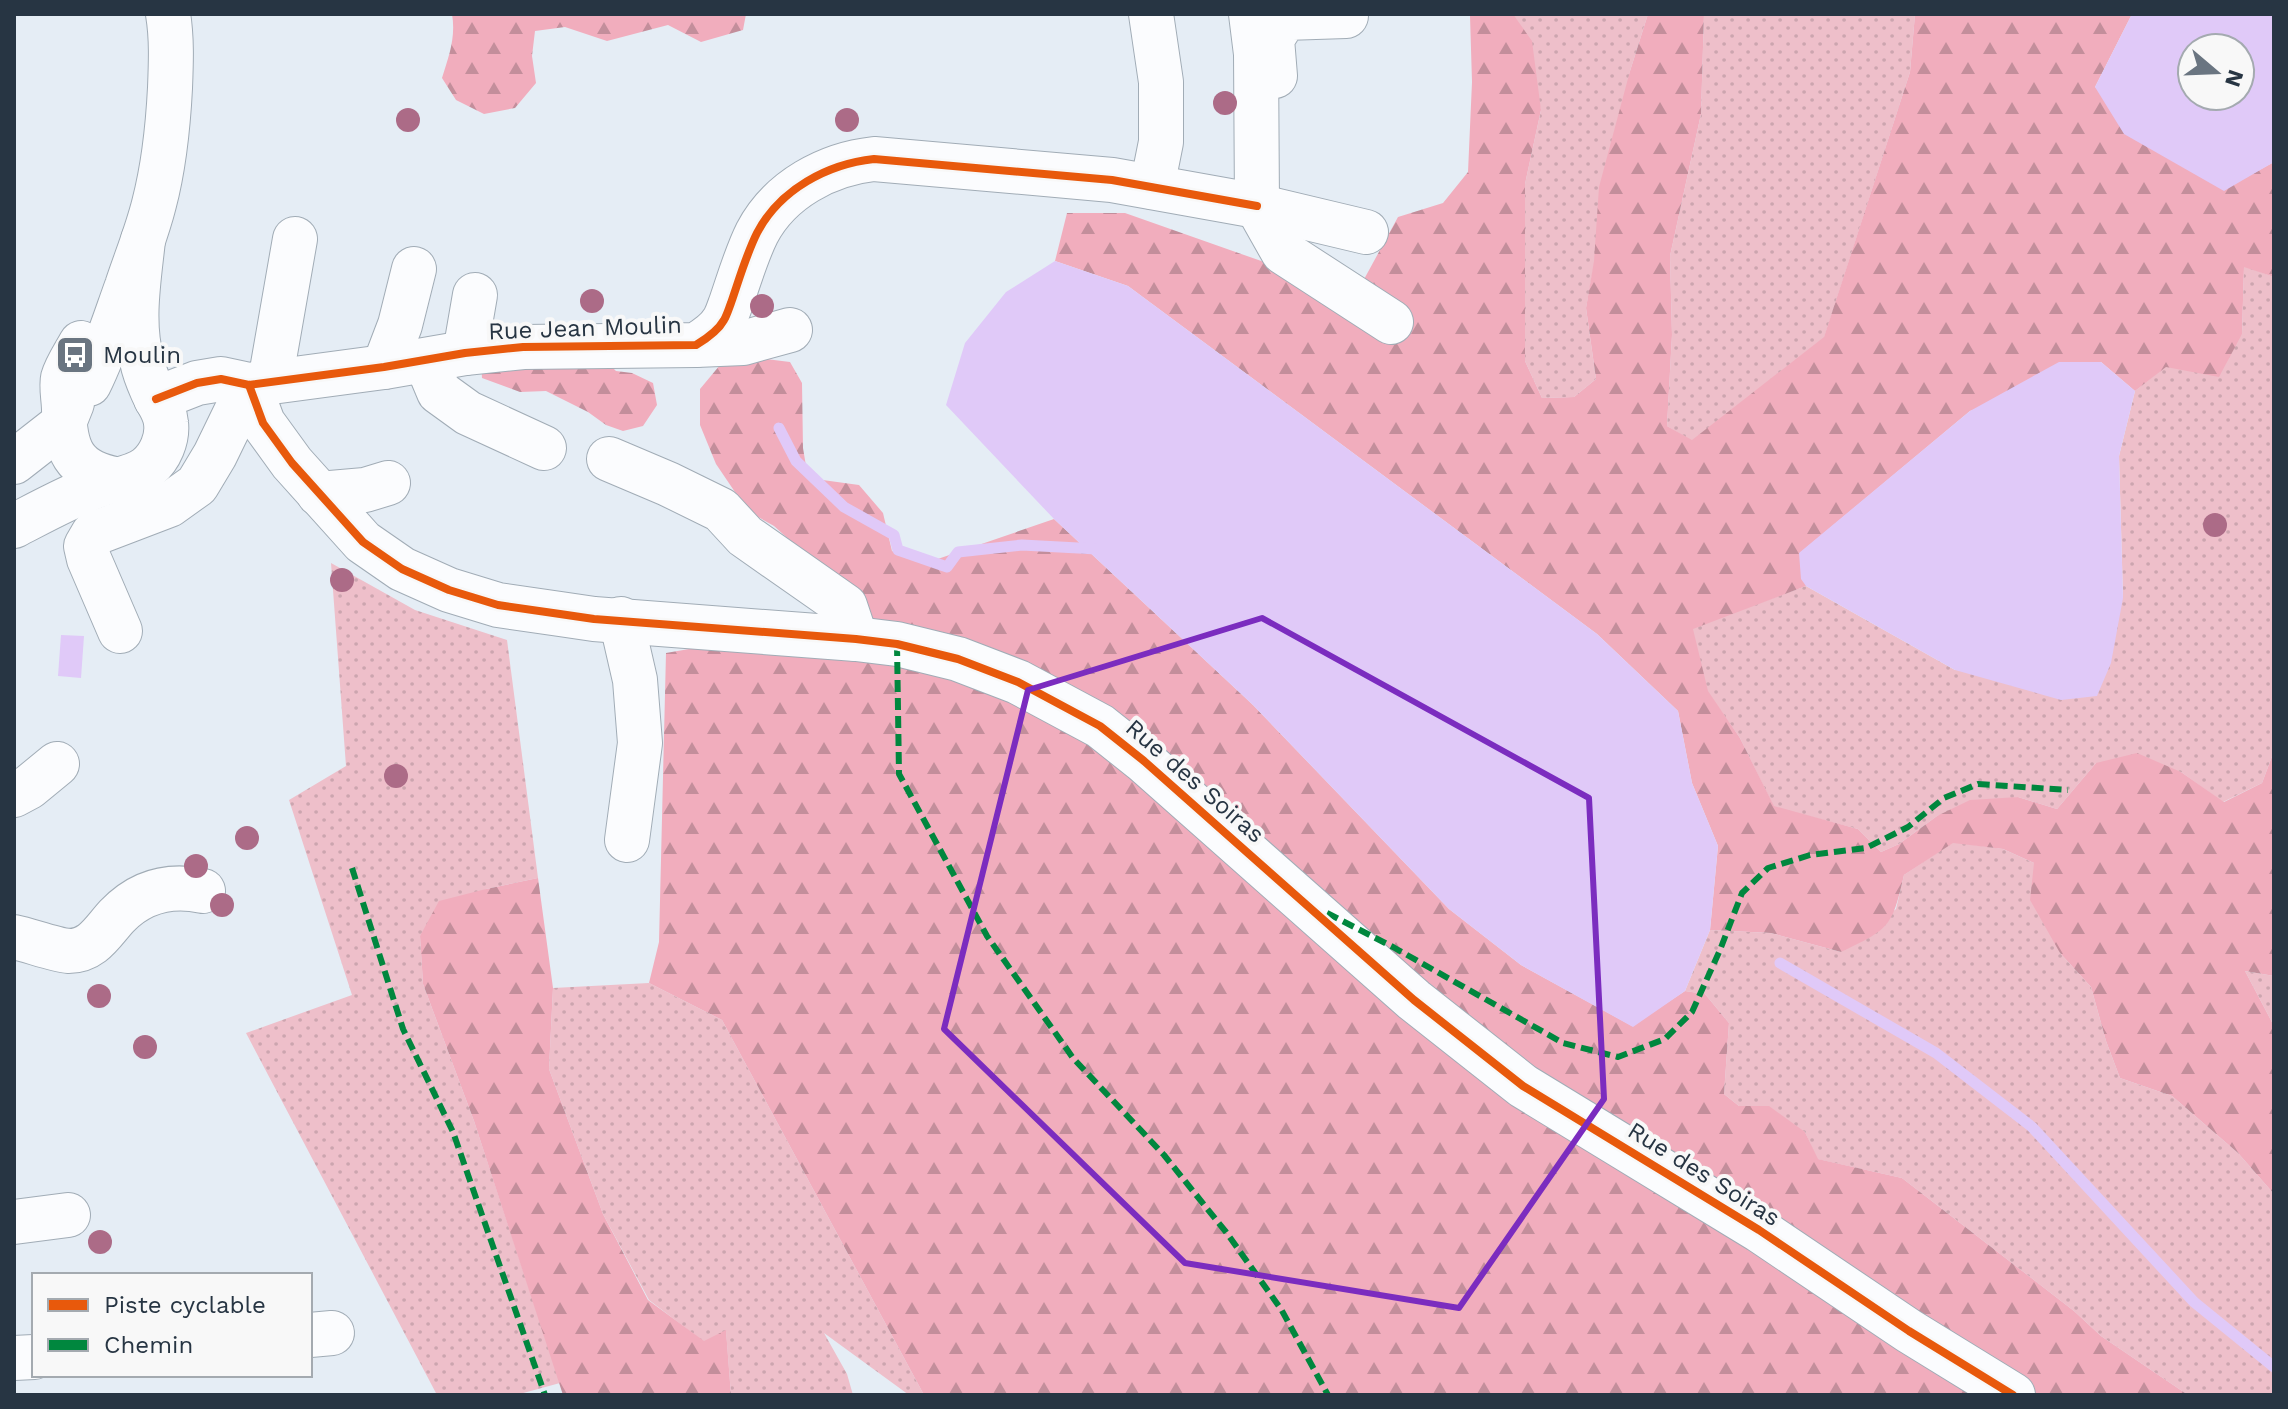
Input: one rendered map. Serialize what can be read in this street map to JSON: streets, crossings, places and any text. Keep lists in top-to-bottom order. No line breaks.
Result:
{"streets":{"street":["Rue Jean Moulin","Rue des Soiras"]},"crossings":[["Rue Jean Moulin","Rue des Soiras"]],"places":{"bus stop":["Moulin"]},"legend":["Piste cyclable","Chemin"],"north":"right"}
